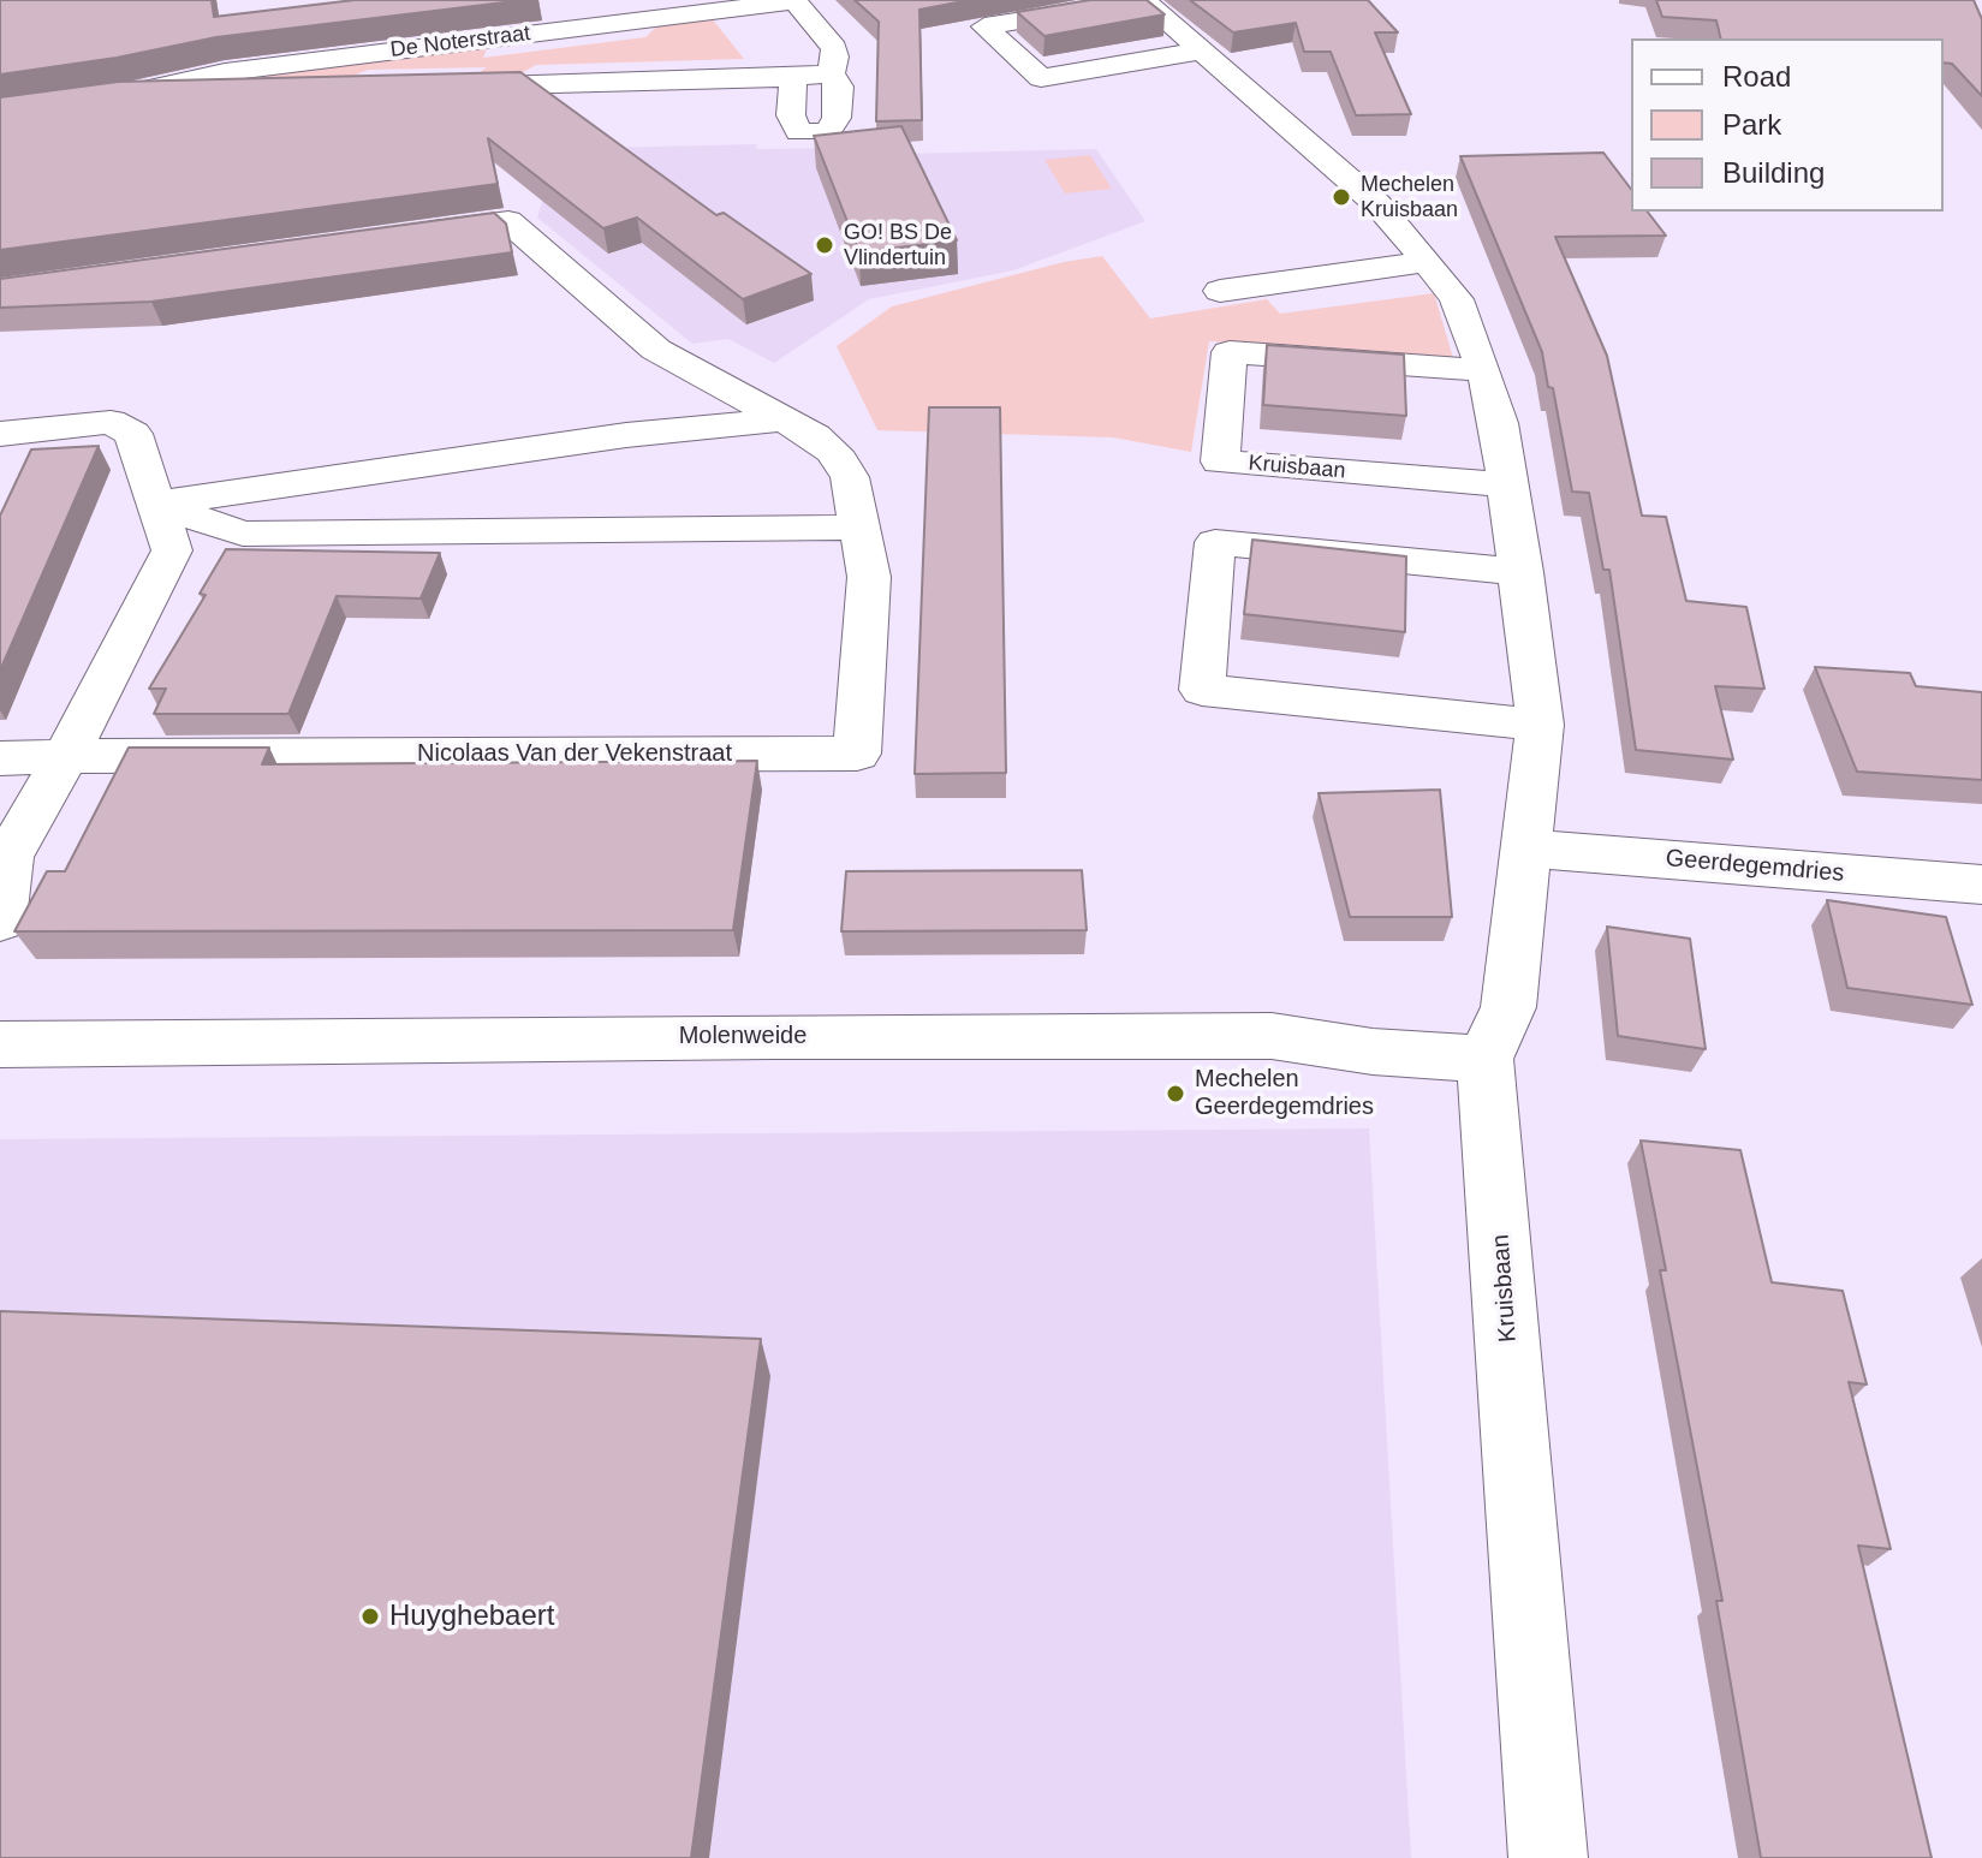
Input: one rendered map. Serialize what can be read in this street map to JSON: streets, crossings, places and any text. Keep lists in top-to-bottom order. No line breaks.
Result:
{"streets":{"street":["De Noterstraat","Kruisbaan","Nicolaas Van der Vekenstraat","Geerdegemdries","Molenweide"]},"crossings":[["Kruisbaan","Geerdegemdries"],["Kruisbaan","Molenweide"]],"places":["Mechelen Kruisbaan","GO! BS De Vlindertuin","Mechelen Geerdegemdries","Huyghebaert"],"legend":["Road","Park","Building"]}
